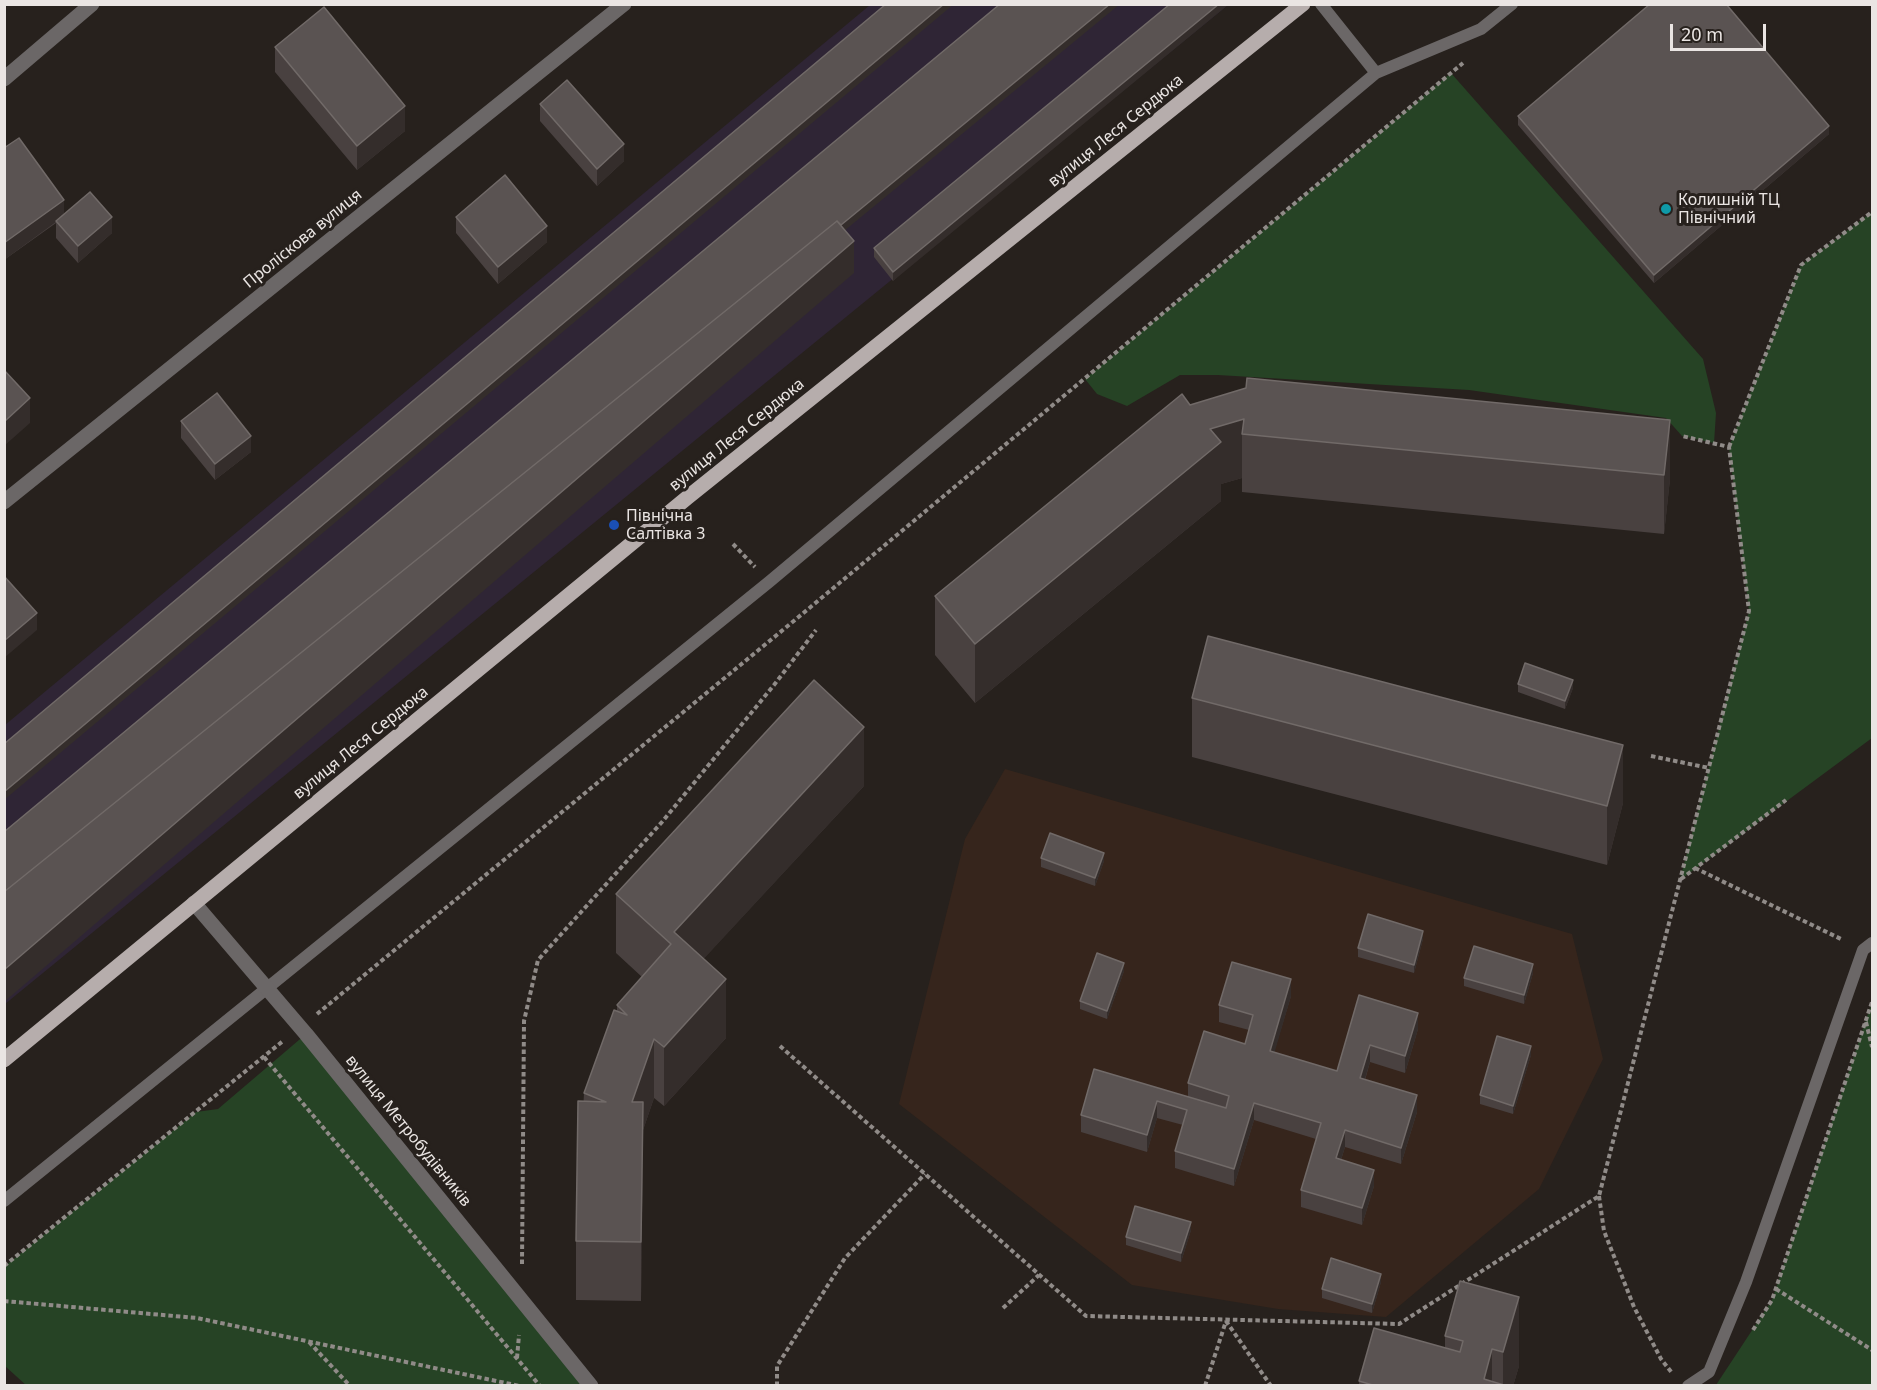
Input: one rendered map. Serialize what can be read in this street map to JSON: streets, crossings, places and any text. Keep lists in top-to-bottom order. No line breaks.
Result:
{"streets":{"main road":["вулиця Леся Сердюка"],"street":["Проліскова вулиця","вулиця Метробудівників"]},"crossings":[["вулиця Леся Сердюка","вулиця Метробудівників"]],"places":["Колишній ТЦ Північний","Північна Салтівка 3"],"scale_bar":"20 m"}
